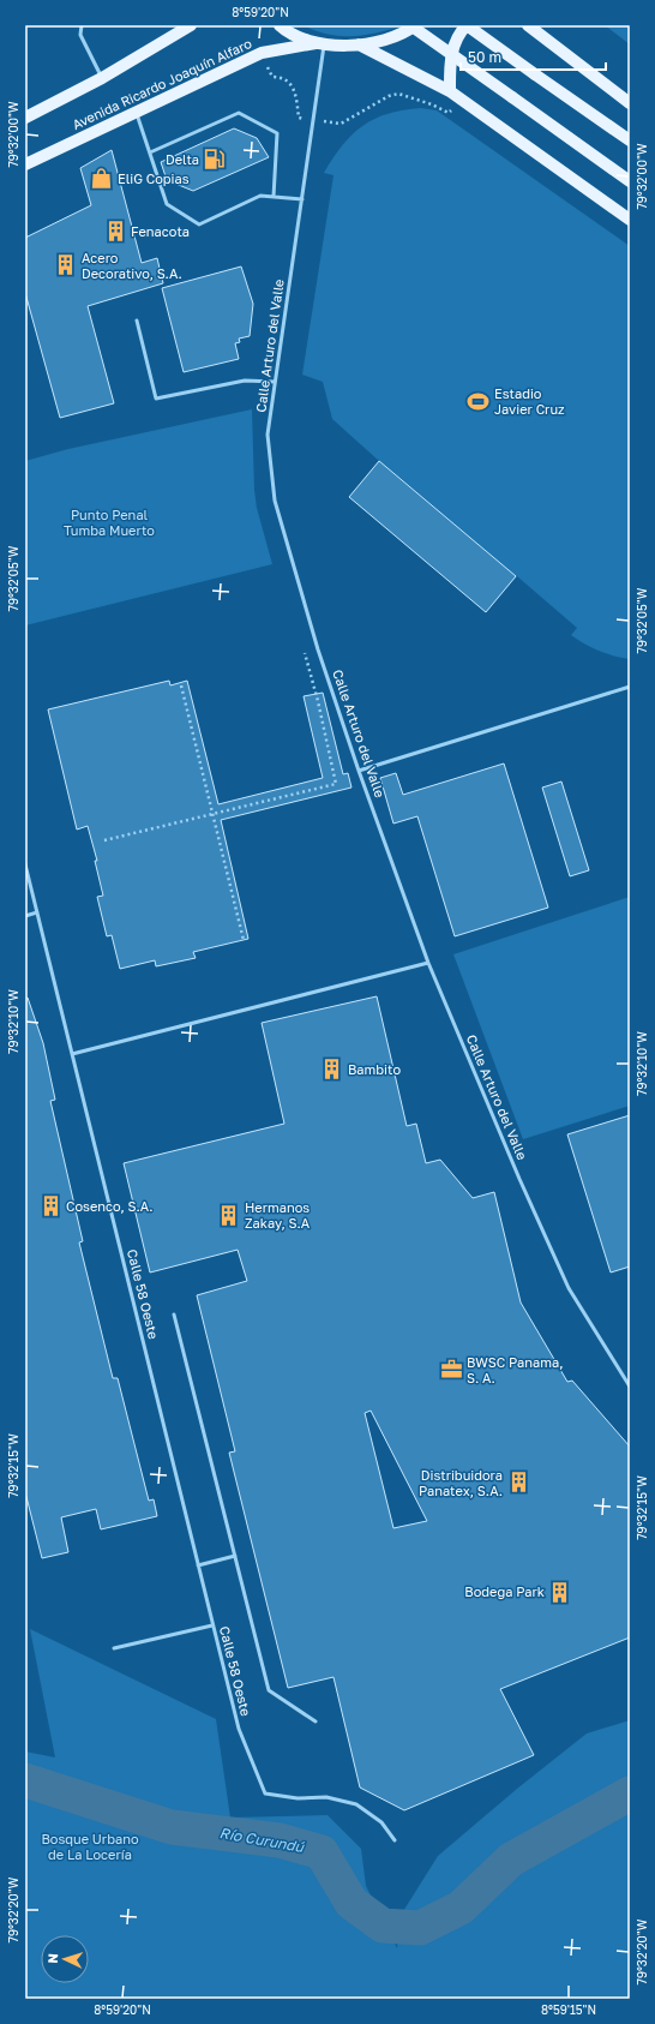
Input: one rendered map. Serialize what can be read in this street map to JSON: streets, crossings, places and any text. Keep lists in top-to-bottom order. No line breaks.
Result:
{"streets":{"main road":["Avenida Ricardo Joaquín Alfaro"],"lane":["Calle Arturo del Valle","Calle 58 Oeste"]},"crossings":[["Avenida Ricardo Joaquín Alfaro","Calle Arturo del Valle"]],"water":["Río Curundú"],"parks":["Punto Penal Tumba Muerto","Bosque Urbano de La Locería"],"places":{"fuel station":["Delta"],"shop":["EliG Copias"],"building":["Fenacota","Acero Decorativo, S.A.","Bambito","Cosenco, S.A.","Hermanos Zakay, S.A","Distribuidora Panatex, S.A.","Bodega Park"],"sports":["Estadio Javier Cruz"],"office":["BWSC Panama, S. A."]},"scale_bar":"50 m","north":"left","coordinates":["8°59'20\"N","79°32'00\"W","79°32'05\"W","79°32'10\"W","79°32'15\"W","79°32'20\"W","8°59'15\"N"]}
